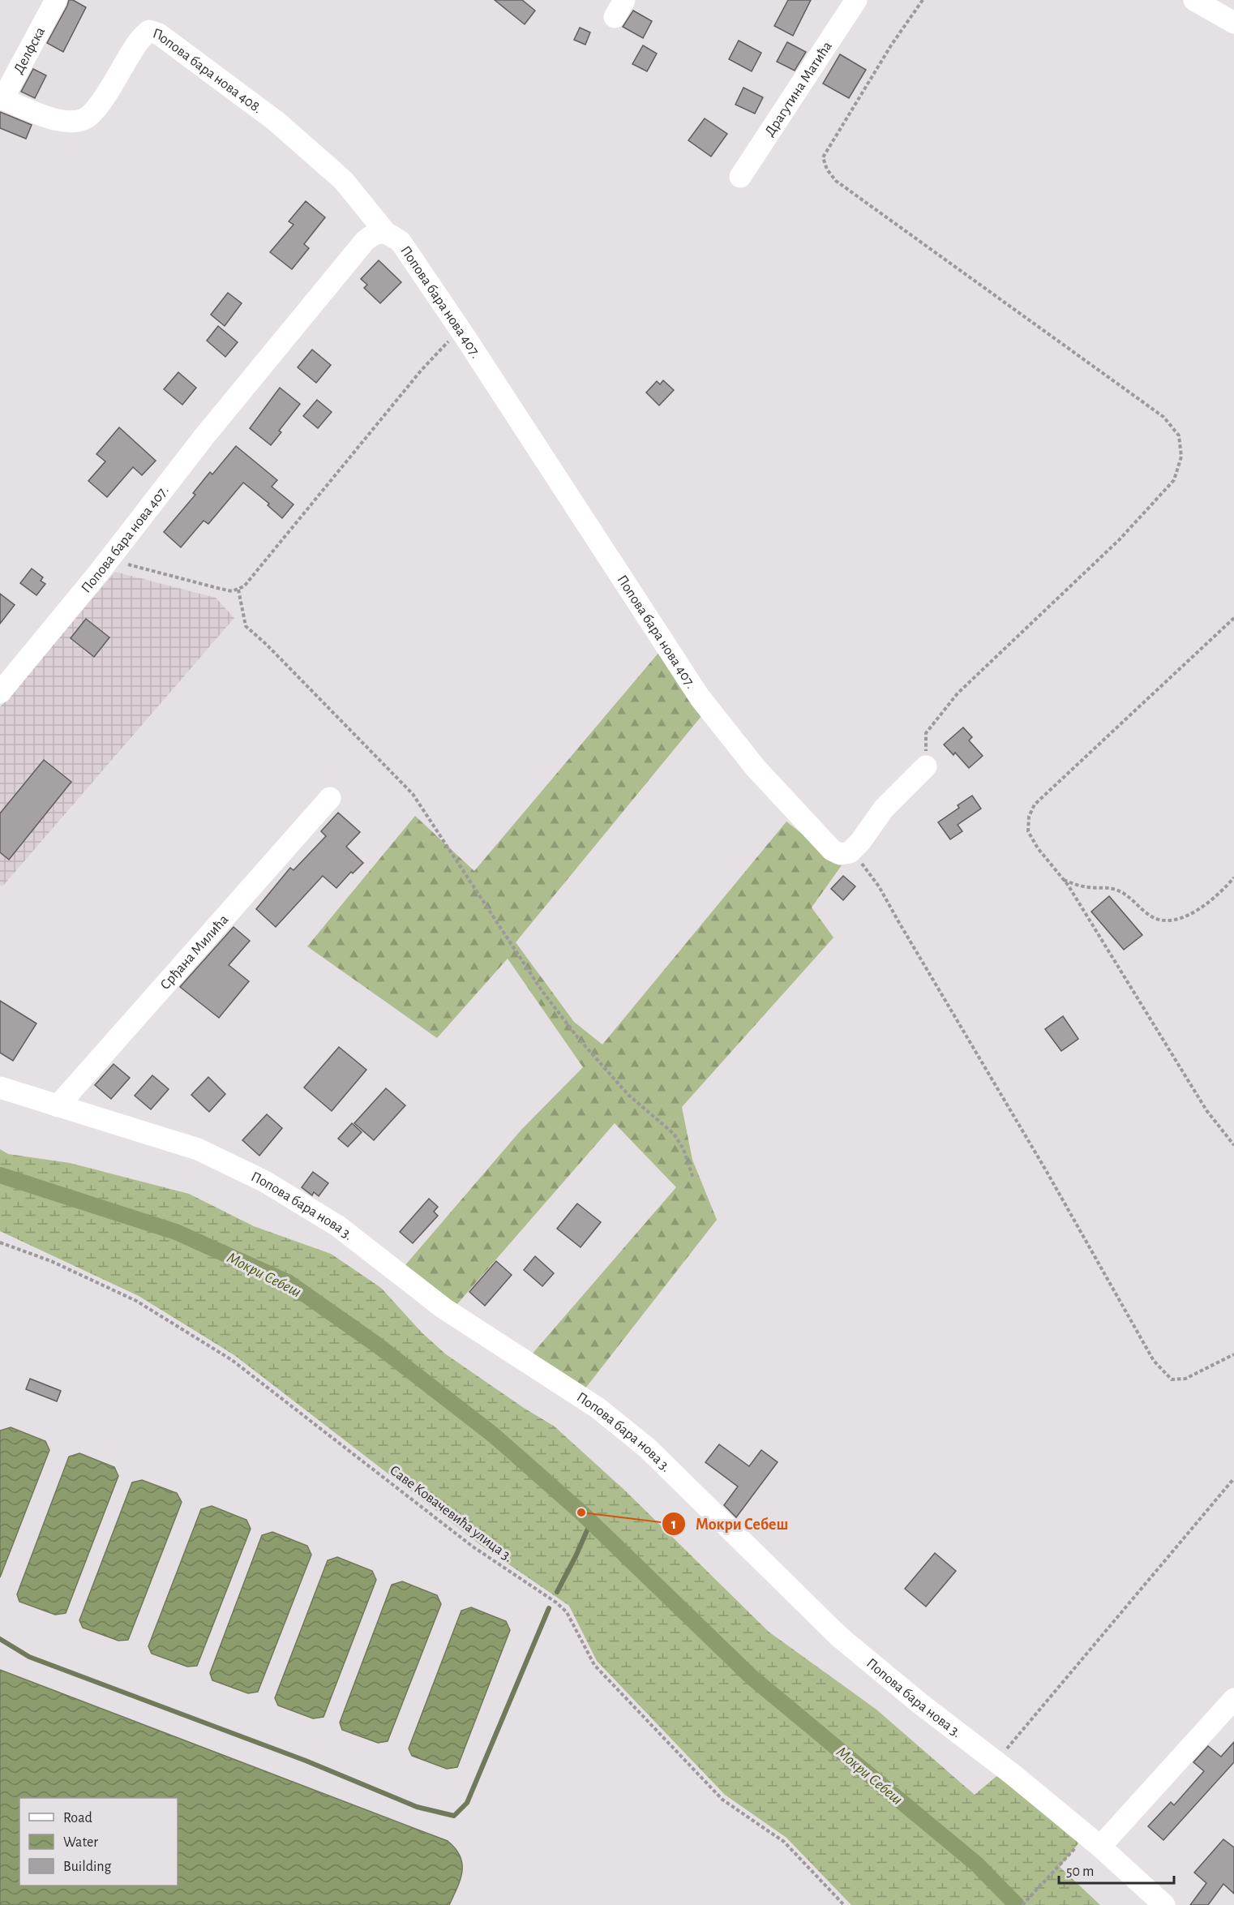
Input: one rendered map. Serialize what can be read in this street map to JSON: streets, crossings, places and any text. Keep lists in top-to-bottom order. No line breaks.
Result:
{"streets":{"street":["Делфска","Попова бара нова 408.","Драгутина Матића","Попова бара нова 407.","Срђана Милића","Попова бара нова 3."],"path":["Саве Ковачевића улица 3."]},"crossings":[["Делфска","Попова бара нова 408."],["Попова бара нова 408.","Попова бара нова 407."],["Срђана Милића","Попова бара нова 3."]],"water":["Мокри Себеш"],"places":["Мокри Себеш"],"legend":["Road","Water","Building"],"scale_bar":"50 m"}
